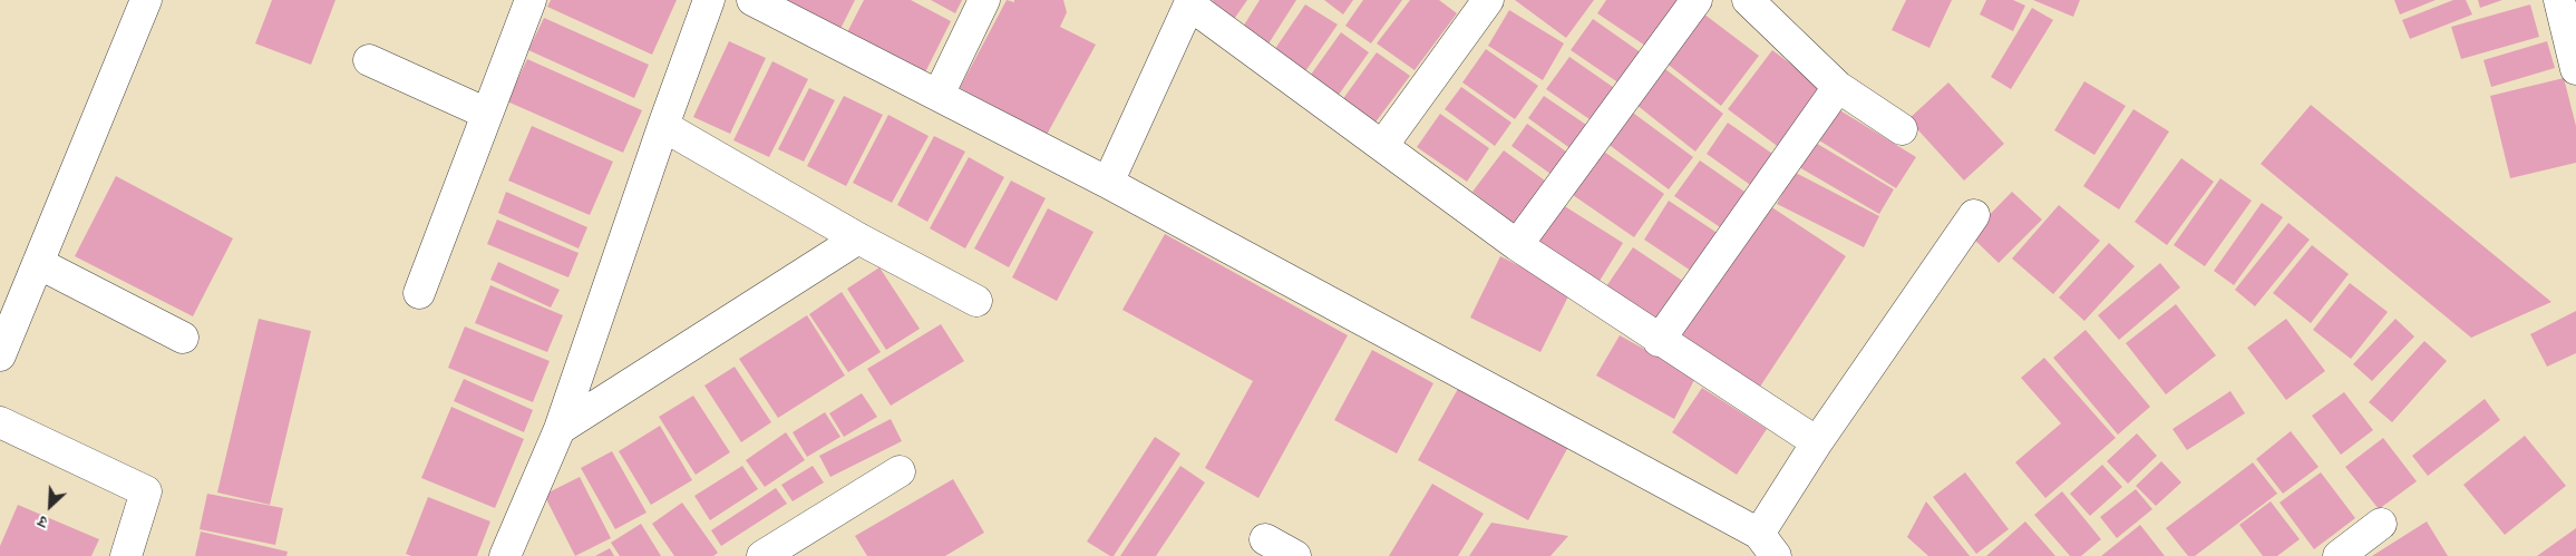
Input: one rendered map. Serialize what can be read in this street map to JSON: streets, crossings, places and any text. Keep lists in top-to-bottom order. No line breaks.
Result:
{"north":"bottom left"}
